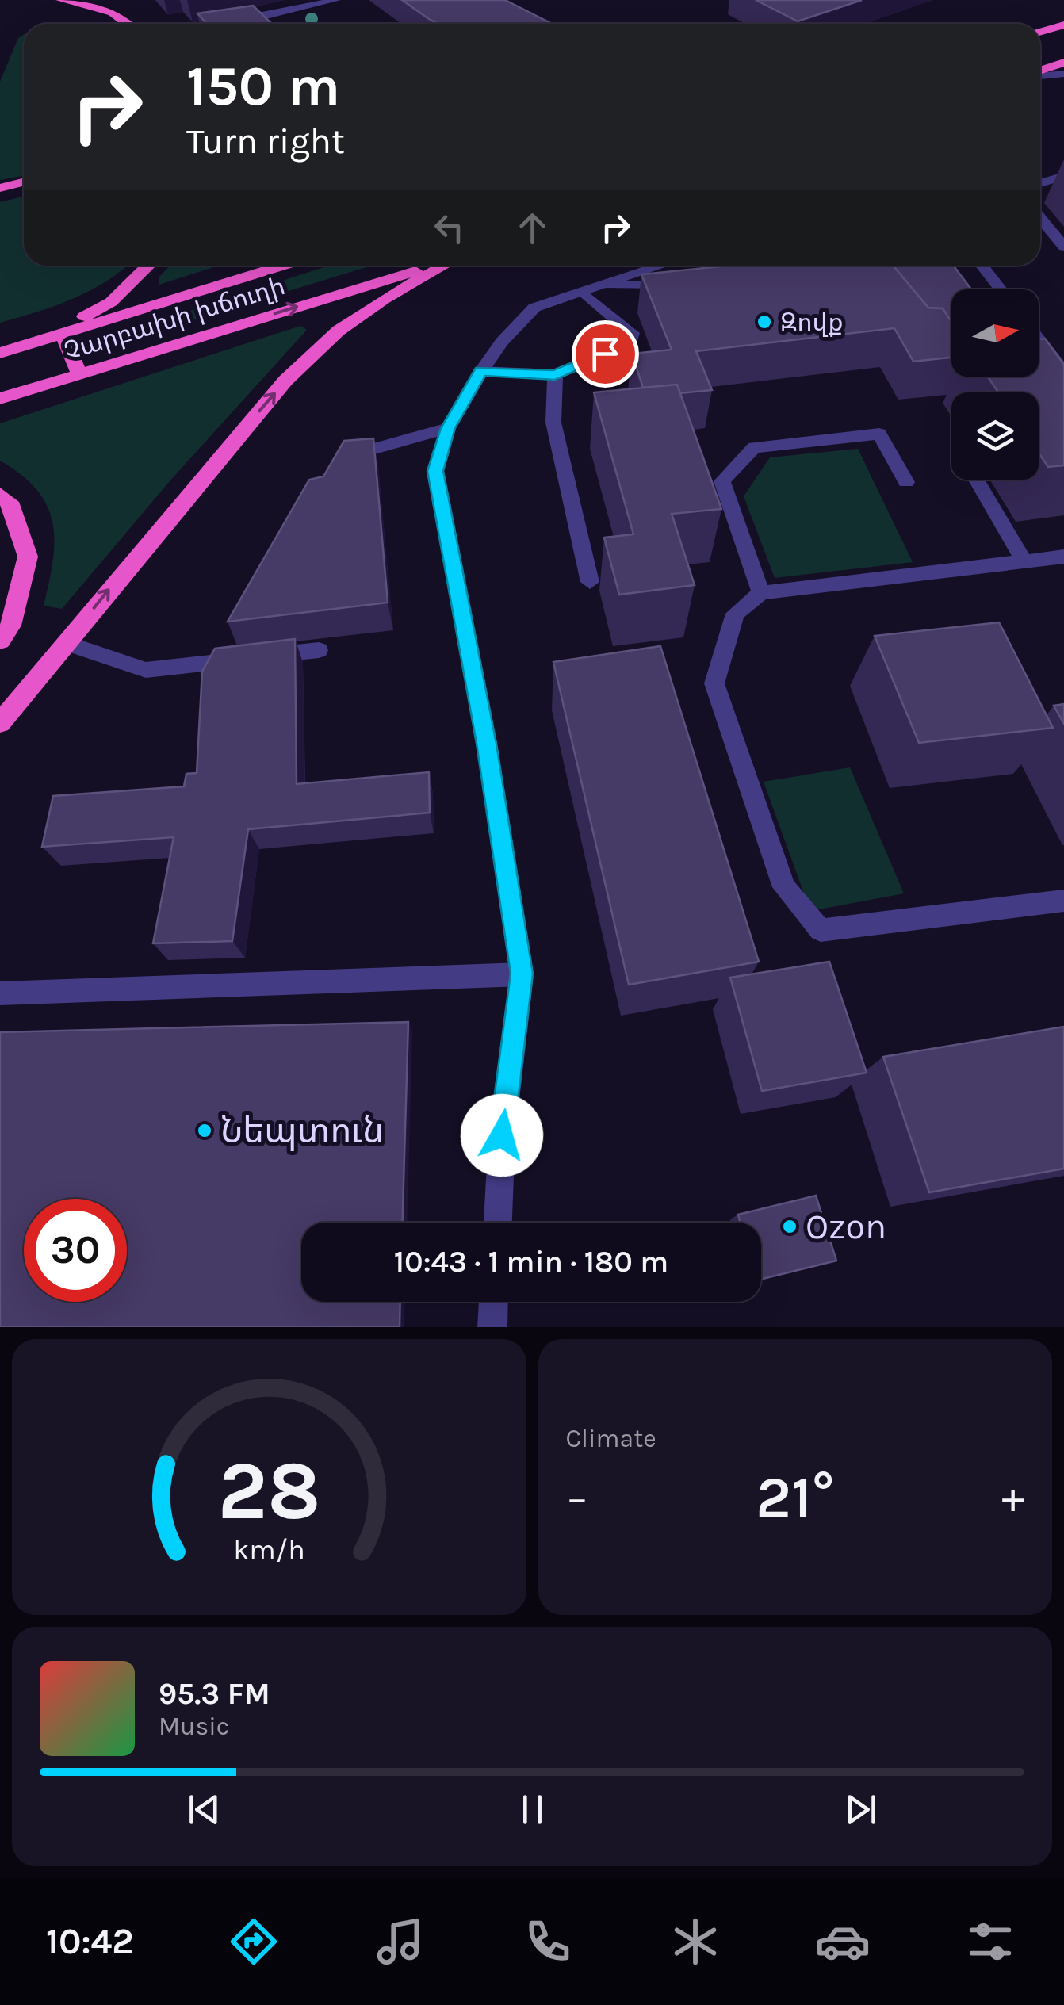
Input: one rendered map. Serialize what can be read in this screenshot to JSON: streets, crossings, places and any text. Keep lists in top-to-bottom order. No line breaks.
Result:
{"streets":{"highway":["Չարբախի խճուղի"]},"places":["Զովք","Նեպտուն","Ozon"],"north":"right","page":{"turn":["150 m","Turn right"],"limit":"30","trip":"10:43 · 1 min · 180 m","tile":"Climate","heat":["−","21°","+"],"song":["95.3 FM","Music"],"tabs":"10:42","gauge":["28","km/h"]}}
